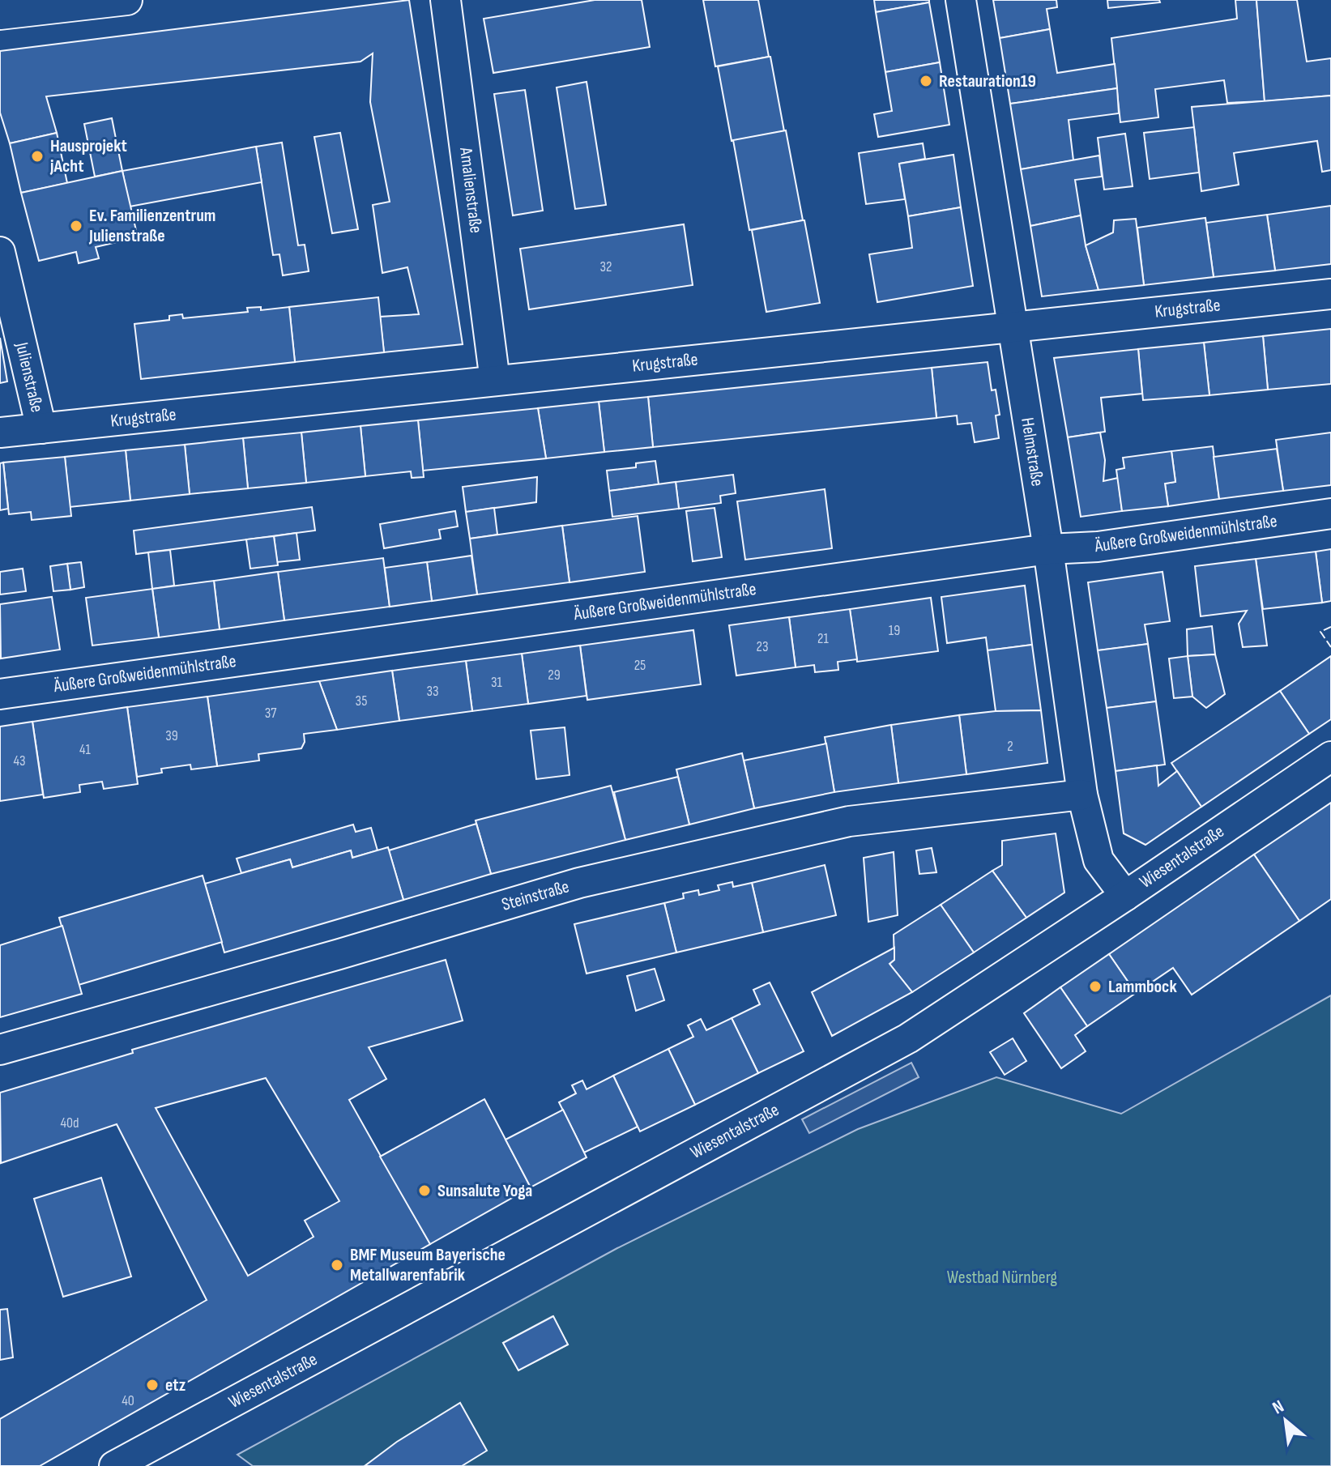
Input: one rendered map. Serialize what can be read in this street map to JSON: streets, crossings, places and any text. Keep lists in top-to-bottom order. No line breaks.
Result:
{"streets":{"street":["Amalienstraße","Krugstraße","Julienstraße","Helmstraße","Äußere Großweidenmühlstraße","Wiesentalstraße","Steinstraße"]},"crossings":[["Amalienstraße","Krugstraße"],["Krugstraße","Julienstraße"],["Krugstraße","Helmstraße"],["Helmstraße","Äußere Großweidenmühlstraße"],["Helmstraße","Wiesentalstraße"],["Helmstraße","Steinstraße"]],"parks":["Westbad Nürnberg"],"places":["Restauration19","Hausprojekt jAcht","Ev. Familienzentrum Julienstraße","Lammbock","Sunsalute Yoga","BMF Museum Bayerische Metallwarenfabrik","etz"],"house_numbers":["32","19","21","23","25","29","31","33","35","37","39","2","41","43","40d","40"],"north":"top left"}
